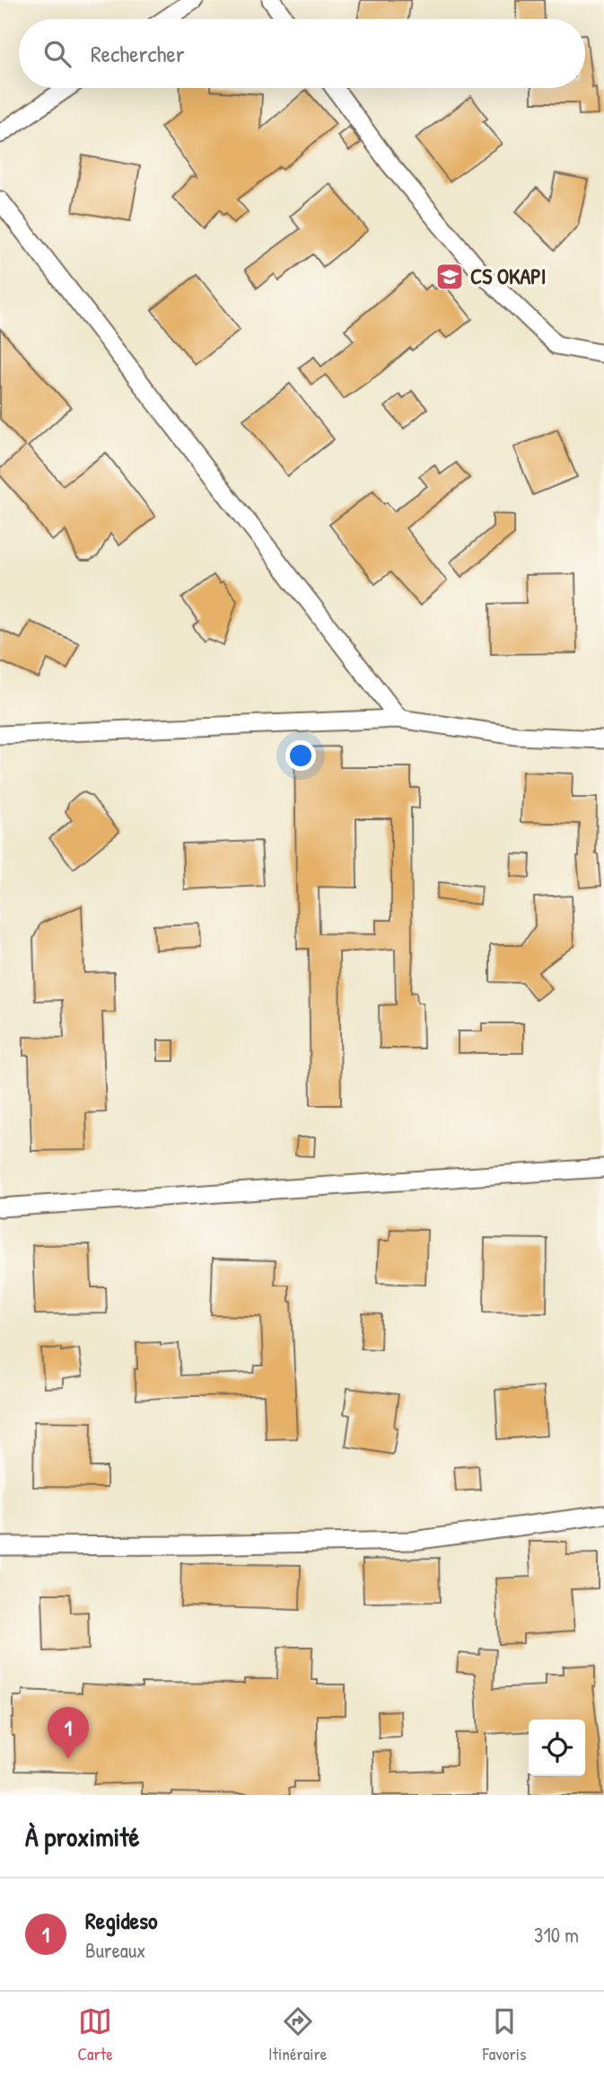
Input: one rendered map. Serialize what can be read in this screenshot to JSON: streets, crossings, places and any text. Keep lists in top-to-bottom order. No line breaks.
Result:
{"places":{"school or university":["CS OKAPI"]},"page":{"search":"Rechercher","pins":"1","heading":"À proximité","list":[{"mark":"1","name":"Regideso","note":"Bureaux","value":"310 m"}],"nav":["Carte","Itinéraire","Favoris"]}}
